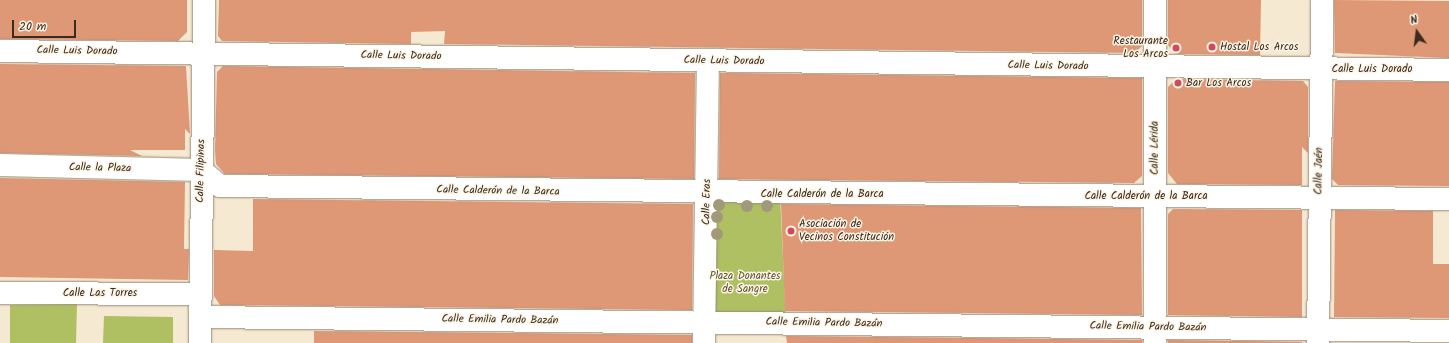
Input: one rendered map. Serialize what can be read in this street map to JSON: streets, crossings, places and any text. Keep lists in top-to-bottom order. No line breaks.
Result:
{"streets":{"street":["Calle Luis Dorado","Calle Lérida","Calle la Plaza","Calle Filipinas","Calle Jaén","Calle Calderón de la Barca","Calle Eras","Calle Las Torres","Calle Emilia Pardo Bazán"]},"crossings":[["Calle Luis Dorado","Calle Lérida"],["Calle Luis Dorado","Calle Filipinas"],["Calle Luis Dorado","Calle Jaén"],["Calle Luis Dorado","Calle Eras"],["Calle Lérida","Calle Calderón de la Barca"],["Calle Lérida","Calle Emilia Pardo Bazán"],["Calle la Plaza","Calle Filipinas"],["Calle la Plaza","Calle Calderón de la Barca"],["Calle Filipinas","Calle Calderón de la Barca"],["Calle Filipinas","Calle Las Torres"],["Calle Filipinas","Calle Emilia Pardo Bazán"],["Calle Jaén","Calle Calderón de la Barca"],["Calle Jaén","Calle Emilia Pardo Bazán"],["Calle Calderón de la Barca","Calle Eras"],["Calle Eras","Calle Emilia Pardo Bazán"]],"parks":["Plaza Donantes de Sangre"],"places":["Hostal Los Arcos","Restaurante Los Arcos","Bar Los Arcos","Asociación de Vecinos Constitución"],"scale_bar":"20 m","north":"top"}
